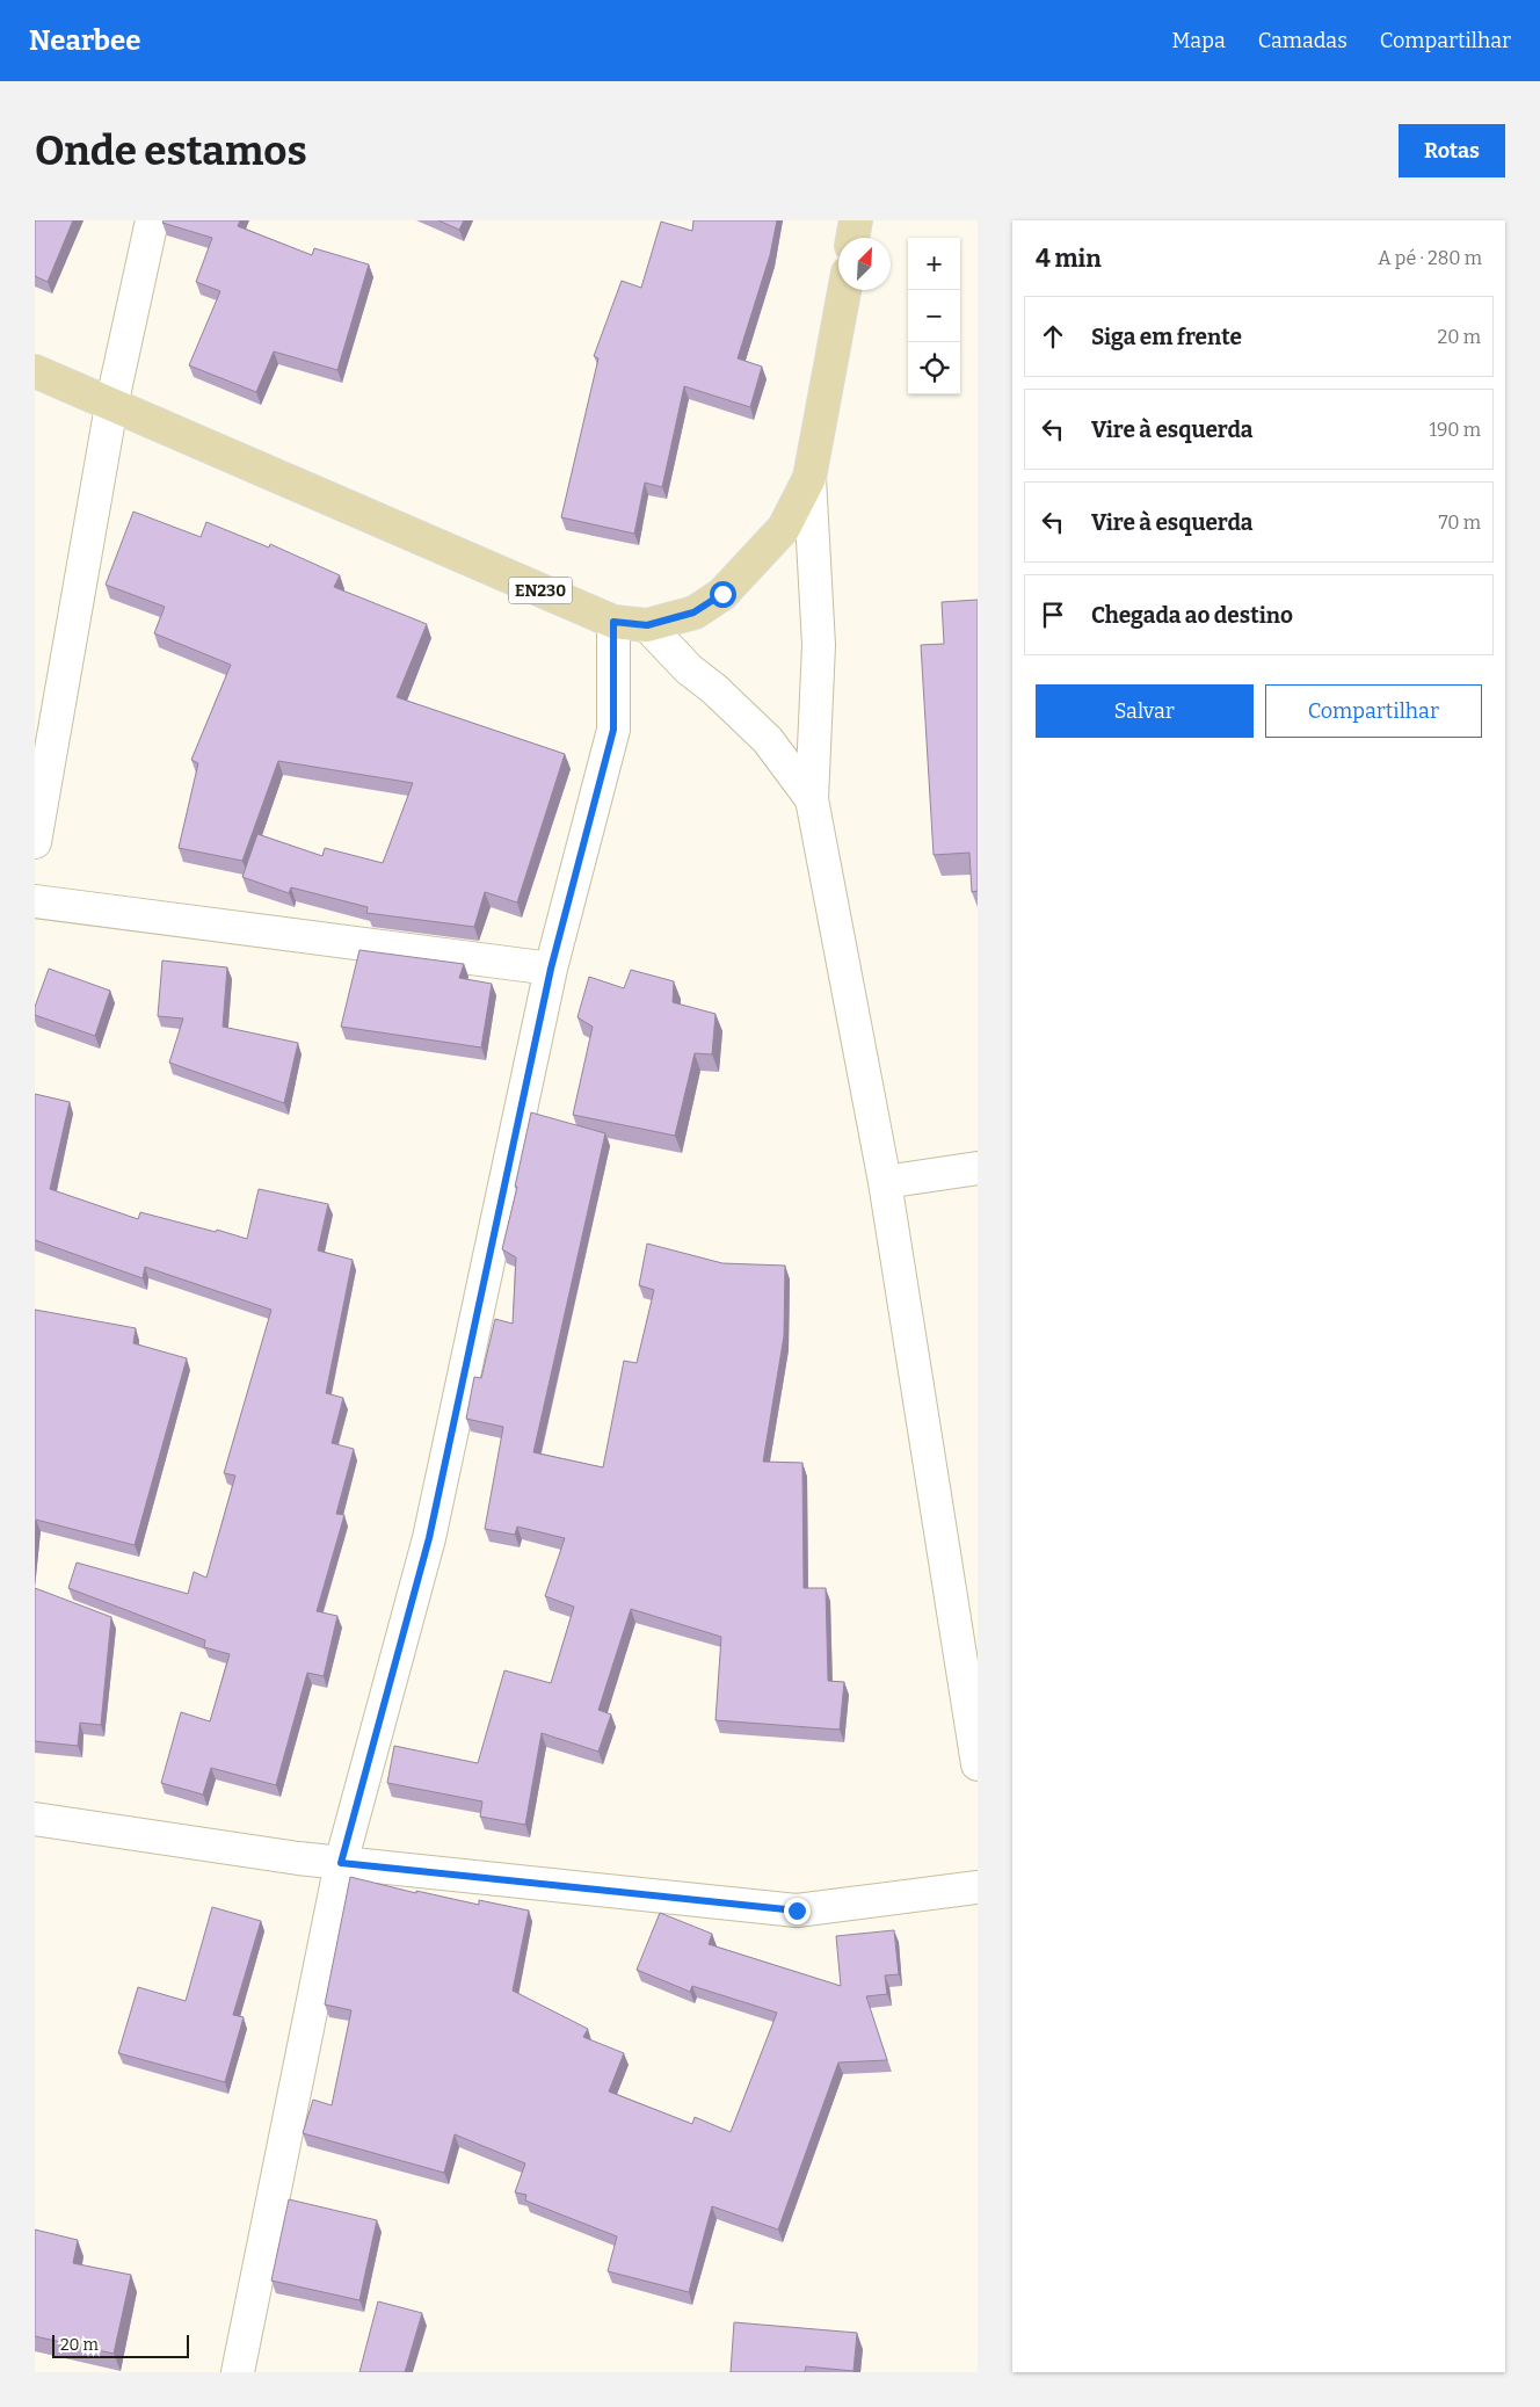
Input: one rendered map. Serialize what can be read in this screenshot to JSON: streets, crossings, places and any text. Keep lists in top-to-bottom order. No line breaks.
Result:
{"streets":{"main road":["EN230"]},"scale_bar":"20 m","north":"top right","page":{"header":"Nearbee","nav":["Mapa","Camadas","Compartilhar"],"buttons":["Rotas",["Salvar","Compartilhar"]],"title":"Onde estamos","heading":["4 min","A pé · 280 m"],"map_buttons":["+","−"],"list":[["Siga em frente","20 m"],["Vire à esquerda","190 m"],["Vire à esquerda","70 m"],"Chegada ao destino"],"scale":"20 m"}}
